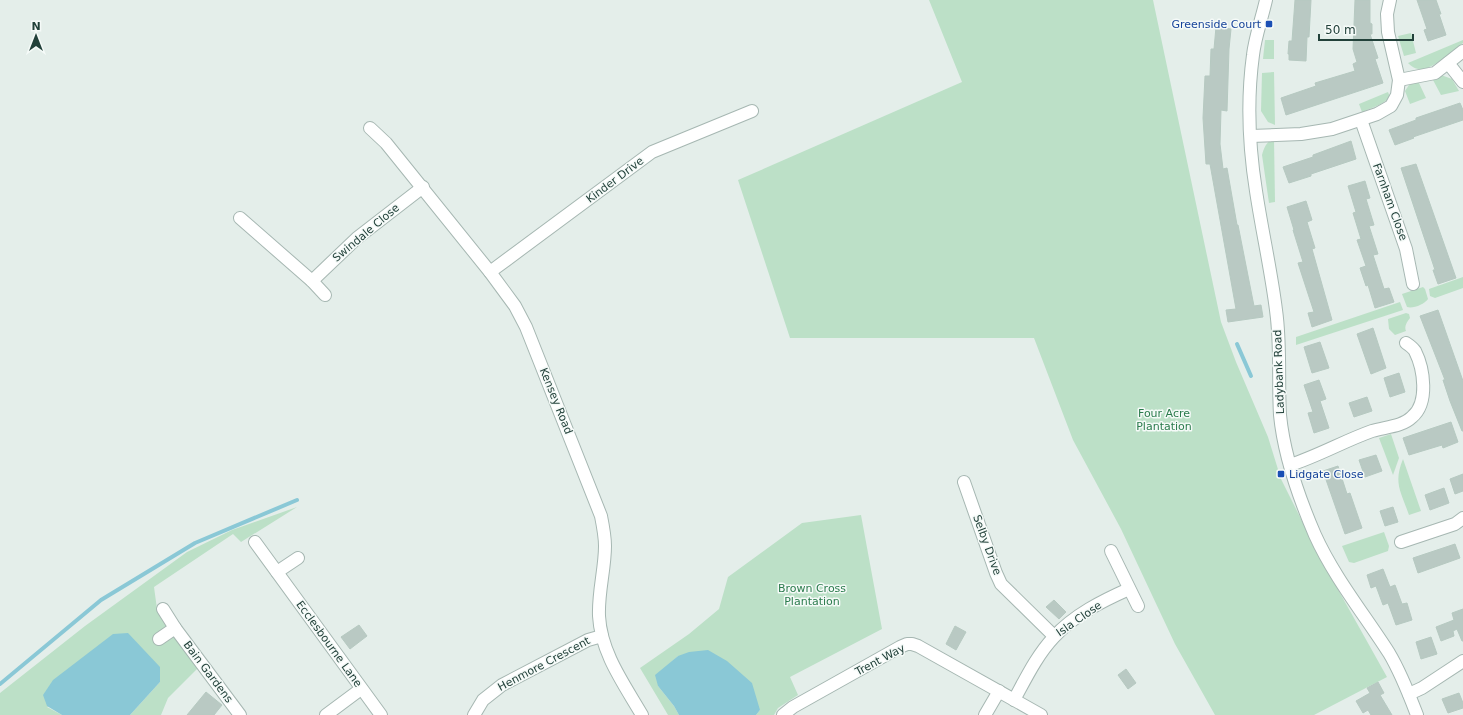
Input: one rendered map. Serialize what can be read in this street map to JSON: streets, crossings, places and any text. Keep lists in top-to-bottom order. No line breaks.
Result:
{"streets":{"street":["Kinder Drive","Farnham Close","Swindale Close","Ladybank Road","Kensey Road","Selby Drive","Isla Close","Ecclesbourne Lane","Trent Way","Henmore Crescent","Bain Gardens"]},"crossings":[["Kinder Drive","Kensey Road"],["Swindale Close","Kensey Road"],["Kensey Road","Henmore Crescent"],["Selby Drive","Isla Close"],["Isla Close","Trent Way"]],"parks":["Four Acre Plantation","Brown Cross Plantation"],"places":{"transit":["Greenside Court","Lidgate Close"]},"scale_bar":"50 m","north":"top"}
